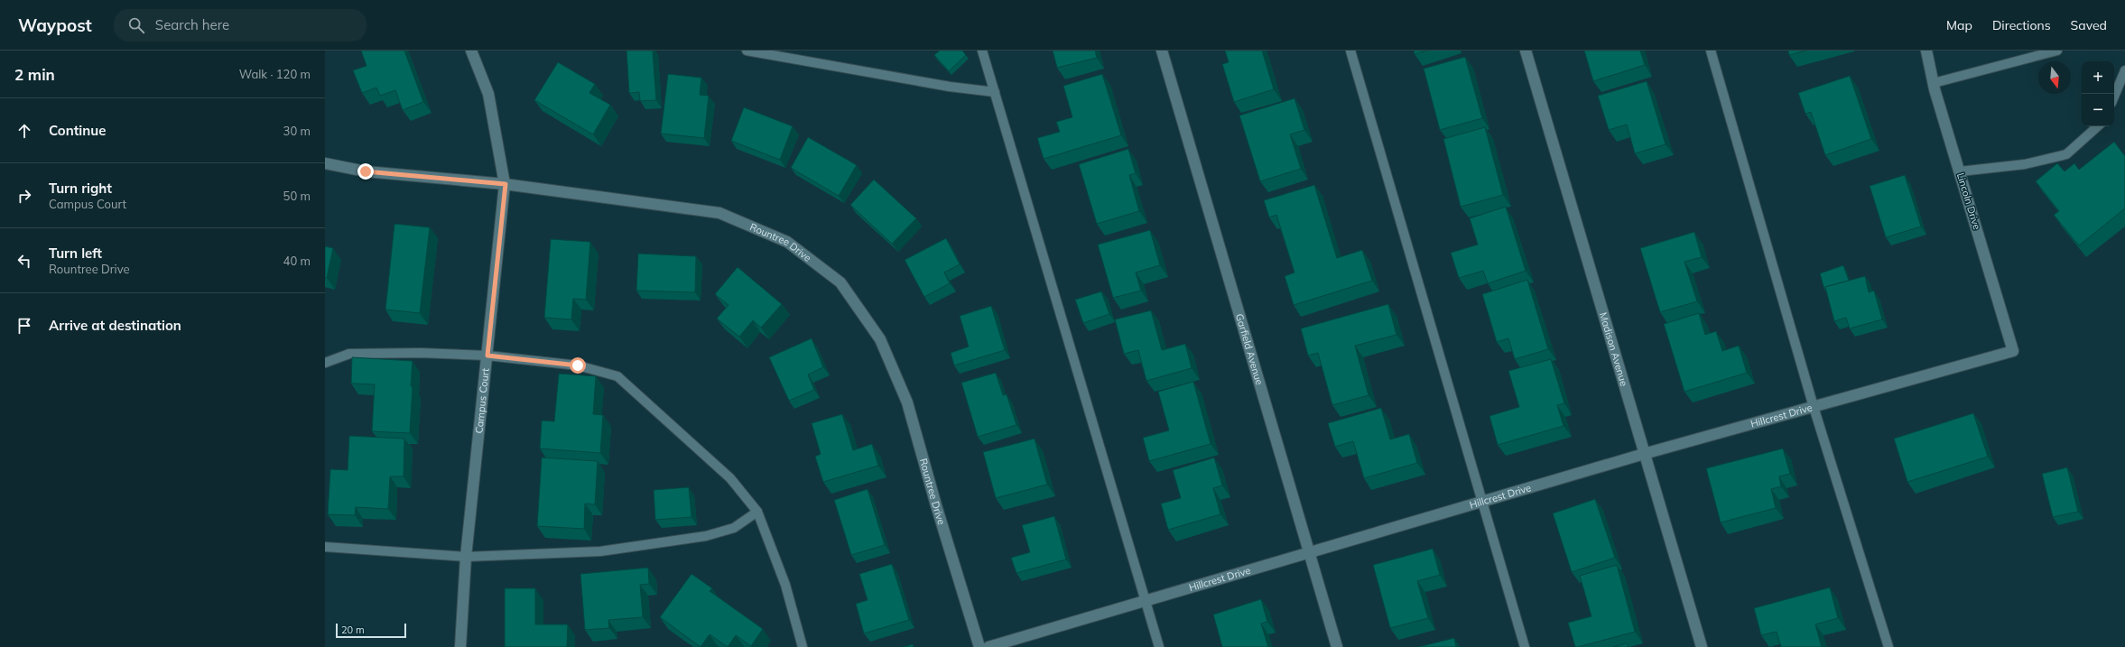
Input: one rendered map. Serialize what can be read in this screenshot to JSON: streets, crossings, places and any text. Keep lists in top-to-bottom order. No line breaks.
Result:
{"streets":{"street":["Lincoln Drive","Rountree Drive","Garfield Avenue","Madison Avenue","Campus Court","Hillcrest Drive"]},"crossings":[["Lincoln Drive","Hillcrest Drive"],["Rountree Drive","Campus Court"],["Garfield Avenue","Hillcrest Drive"],["Madison Avenue","Hillcrest Drive"]],"scale_bar":"20 m","north":"bottom","page":{"header":"Waypost","search":"Search here","nav":["Map","Directions","Saved"],"heading":["2 min","Walk · 120 m"],"map_buttons":["+","−"],"list":[["Continue","30 m"],["Turn right","Campus Court","50 m"],["Turn left","Rountree Drive","40 m"],"Arrive at destination"],"scale":"20 m"}}
